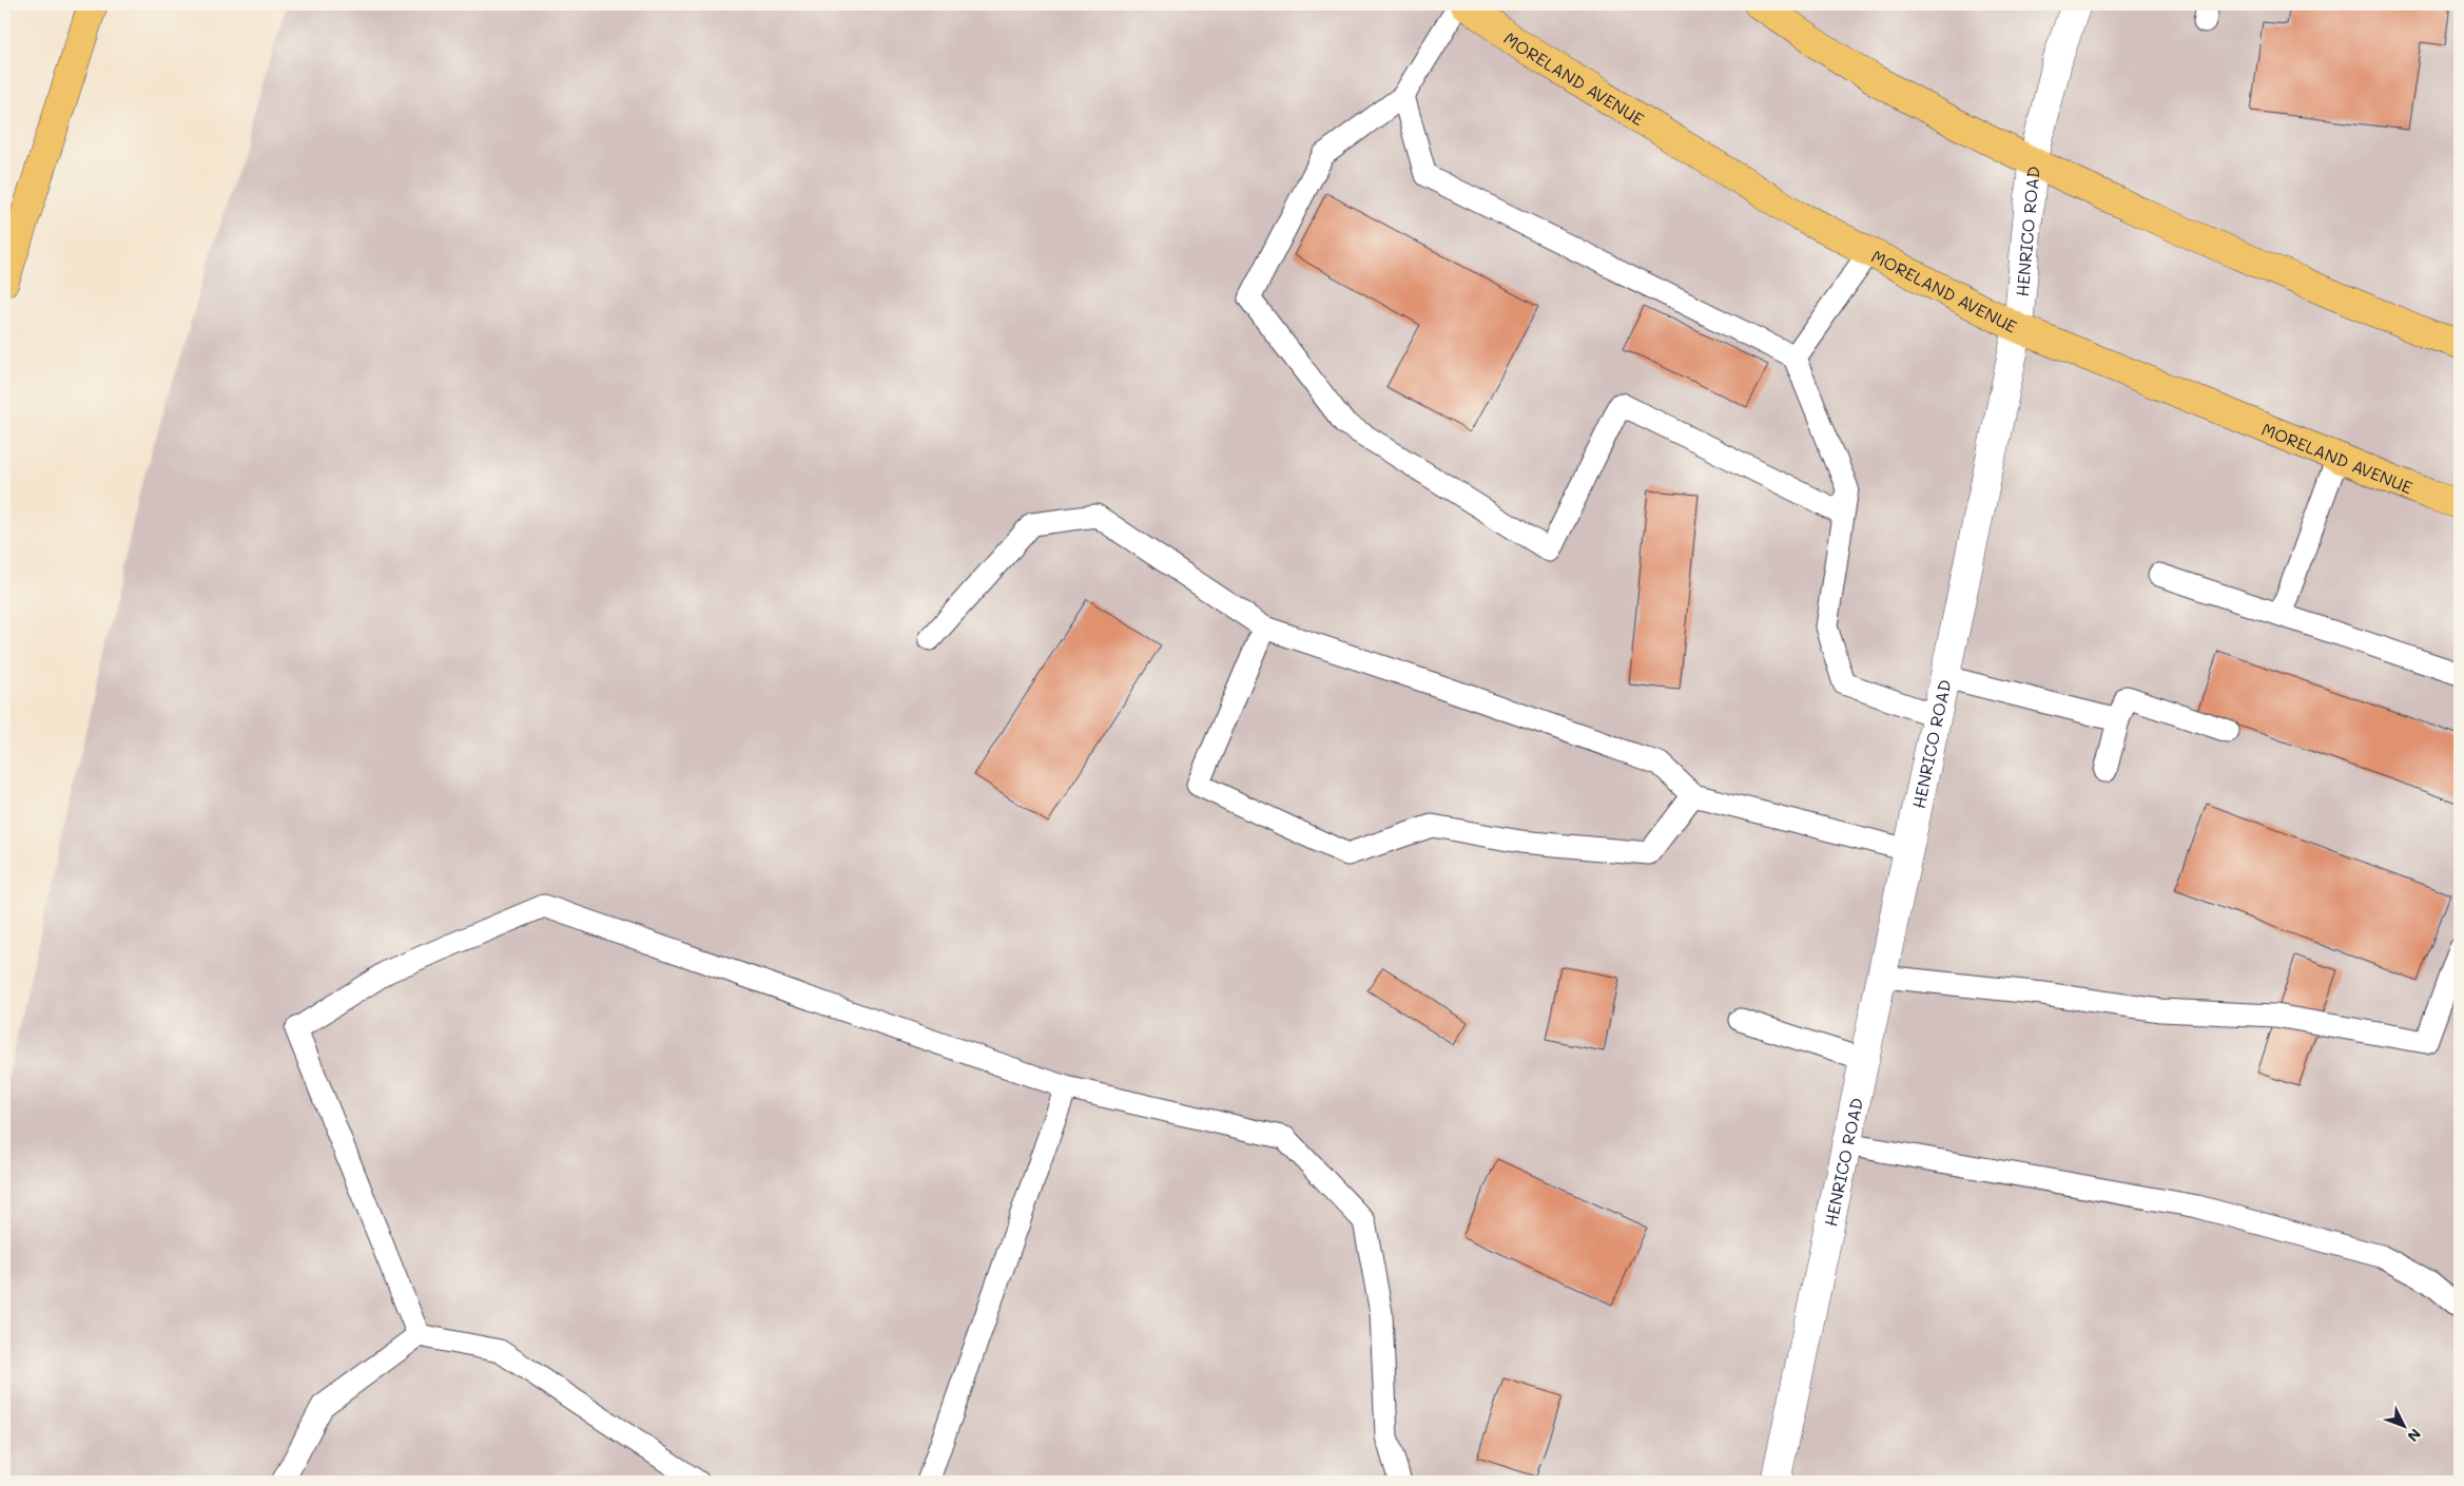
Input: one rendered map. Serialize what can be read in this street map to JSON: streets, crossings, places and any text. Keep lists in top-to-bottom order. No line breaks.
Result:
{"streets":{"highway":["MORELAND AVENUE"],"street":["HENRICO ROAD"]},"crossings":[["MORELAND AVENUE","HENRICO ROAD"]],"north":"bottom right"}
